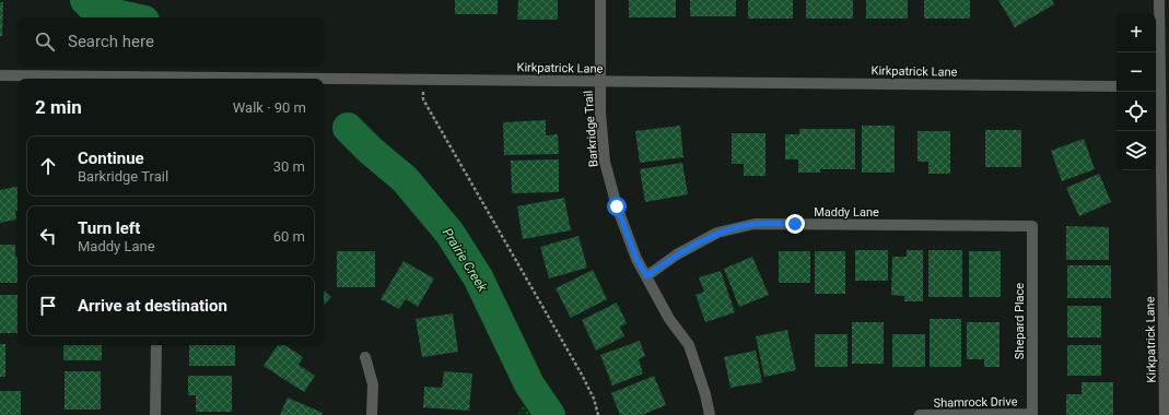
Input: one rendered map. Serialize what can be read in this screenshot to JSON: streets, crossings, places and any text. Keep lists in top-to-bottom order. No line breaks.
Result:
{"streets":{"street":["Kirkpatrick Lane","Barkridge Trail","Maddy Lane","Shepard Place","Shamrock Drive"]},"crossings":[["Kirkpatrick Lane","Barkridge Trail"],["Barkridge Trail","Maddy Lane"],["Maddy Lane","Shepard Place"],["Shepard Place","Shamrock Drive"]],"water":["Prairie Creek"],"page":{"map_buttons":["+","−"],"search":"Search here","heading":["2 min","Walk · 90 m"],"list":[["Continue","Barkridge Trail","30 m"],["Turn left","Maddy Lane","60 m"],"Arrive at destination"]}}
